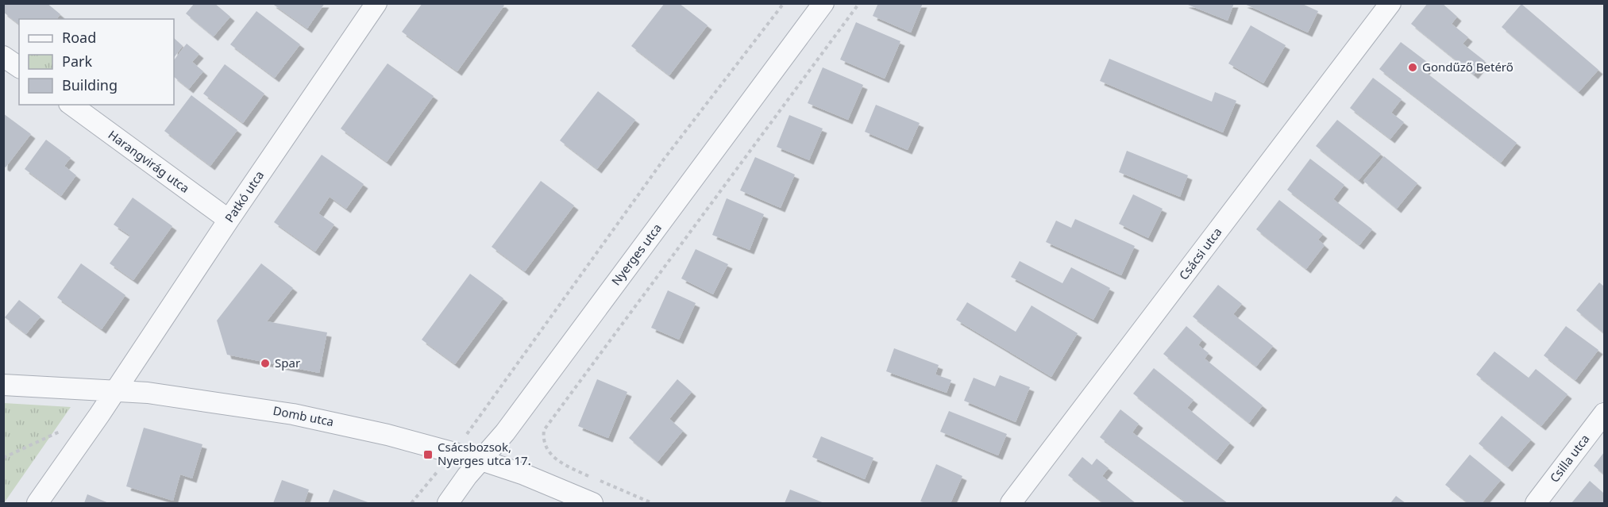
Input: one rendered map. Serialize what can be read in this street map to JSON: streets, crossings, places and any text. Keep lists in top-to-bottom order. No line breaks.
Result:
{"streets":{"street":["Harangvirág utca","Patkó utca","Csácsi utca","Nyerges utca","Domb utca","Csilla utca"]},"crossings":[["Harangvirág utca","Patkó utca"],["Patkó utca","Domb utca"],["Nyerges utca","Domb utca"]],"places":{"other":["Gondűző Betérő","Spar"],"transit":["Csácsbozsok, Nyerges utca 17."]},"legend":["Road","Park","Building"]}
